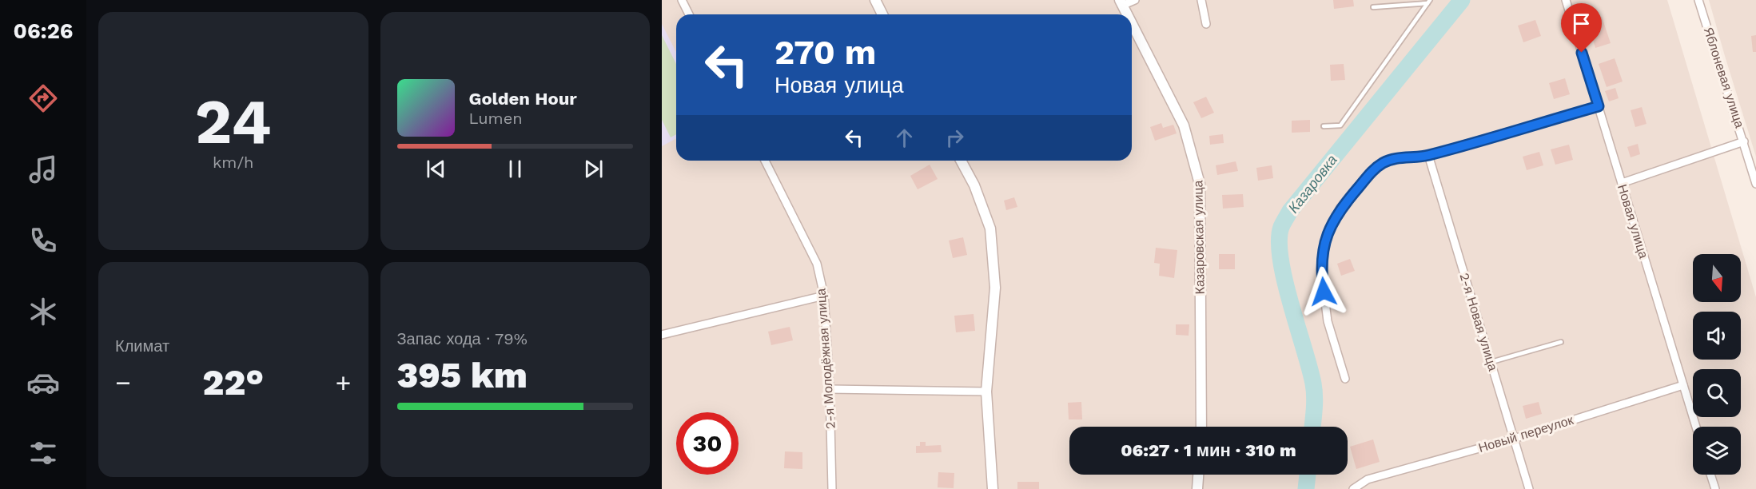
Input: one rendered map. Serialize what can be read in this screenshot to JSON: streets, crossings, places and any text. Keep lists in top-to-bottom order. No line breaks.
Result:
{"streets":{"street":["Яблоневая улица","Новая улица","Казаровская улица","2-я Новая улица","2-я Молодёжная улица","Новый переулок"]},"crossings":[["Новая улица","Новый переулок"],["2-я Новая улица","Новый переулок"]],"water":["Казаровка"],"north":"bottom","page":{"tabs":"06:26","tile":[["24","km/h"],"Климат",["Запас хода · 79%","395 km"]],"turn":["270 m","Новая улица"],"song":["Golden Hour","Lumen"],"heat":["−","22°","+"],"limit":"30","trip":"06:27 · 1 мин · 310 m"}}
